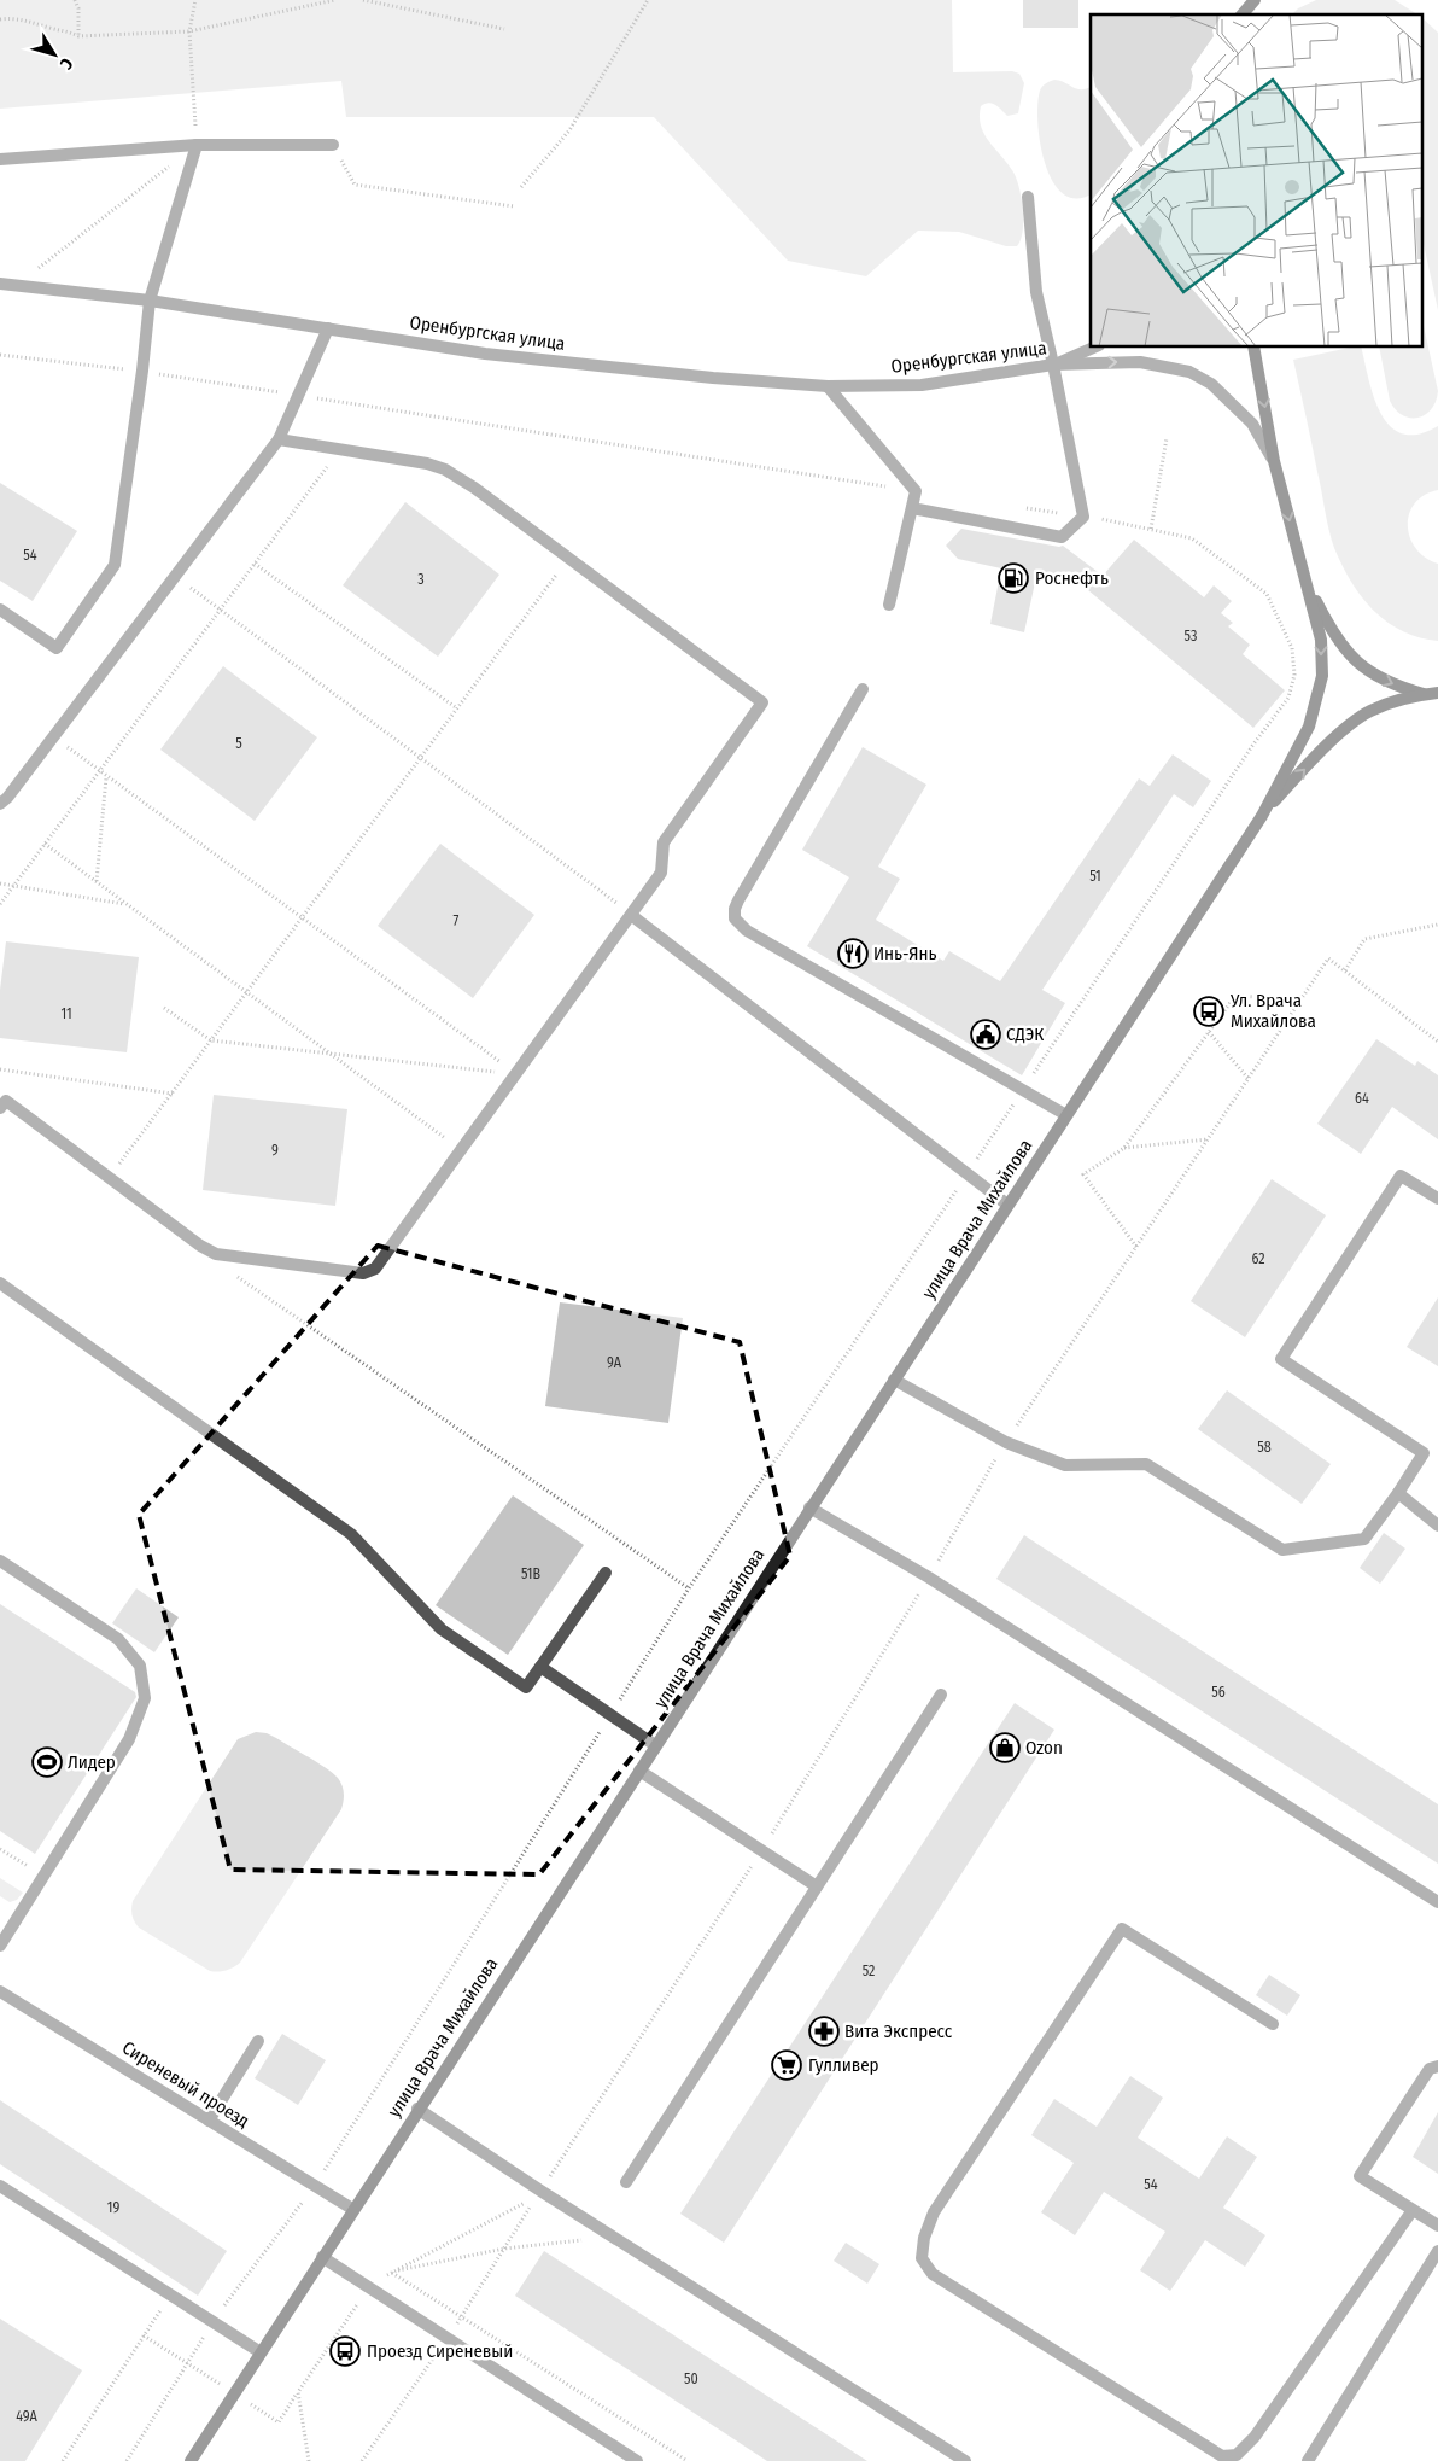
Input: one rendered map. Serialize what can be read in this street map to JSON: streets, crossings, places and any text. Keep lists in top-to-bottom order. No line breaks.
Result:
{"streets":{"main road":["Оренбургская улица","улица Врача Михайлова"],"street":["Сиреневый проезд"]},"crossings":[["Оренбургская улица","улица Врача Михайлова"],["улица Врача Михайлова","Сиреневый проезд"]],"places":{"fuel station":["Роснефть"],"restaurant":["Инь-Янь"],"bus stop":["Ул. Врача Михайлова","Проезд Сиреневый"],"public building":["СДЭК"],"shop":["Ozon"],"sports":["Лидер"],"pharmacy":["Вита Экспресс"],"supermarket":["Гулливер"]},"house_numbers":["54","3","53","5","51","7","11","64","9","62","9А","58","51В","56","52","54","19","50","49А"],"north":"bottom right"}
